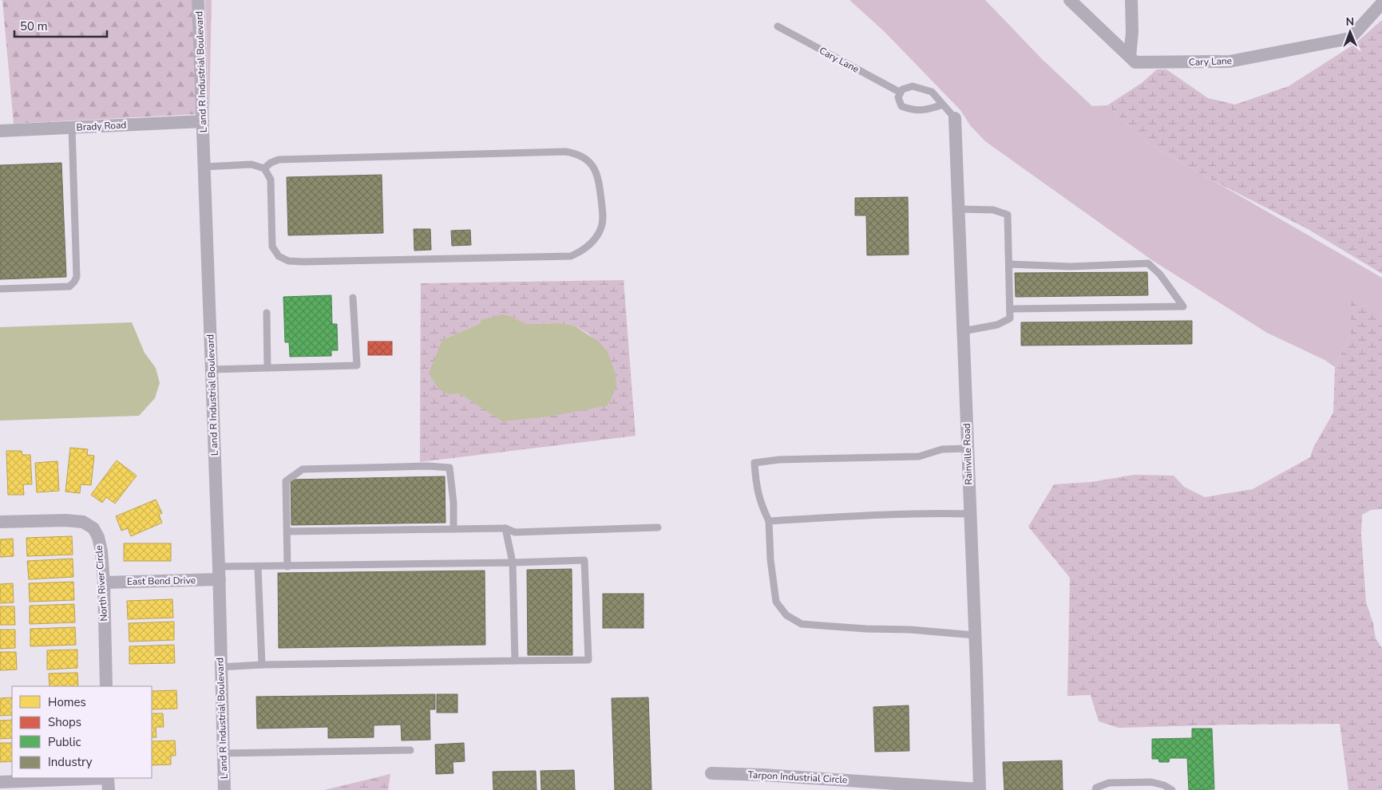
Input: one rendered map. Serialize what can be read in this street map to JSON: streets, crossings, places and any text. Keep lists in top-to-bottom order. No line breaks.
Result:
{"streets":{"street":["Cary Lane","L and R Industrial Boulevard","Brady Road","Rainville Road","East Bend Drive","North River Circle","Tarpon Industrial Circle"]},"crossings":[["L and R Industrial Boulevard","Brady Road"],["L and R Industrial Boulevard","East Bend Drive"],["Rainville Road","Tarpon Industrial Circle"],["East Bend Drive","North River Circle"]],"legend":["Homes","Shops","Public","Industry"],"scale_bar":"50 m","north":"top"}
